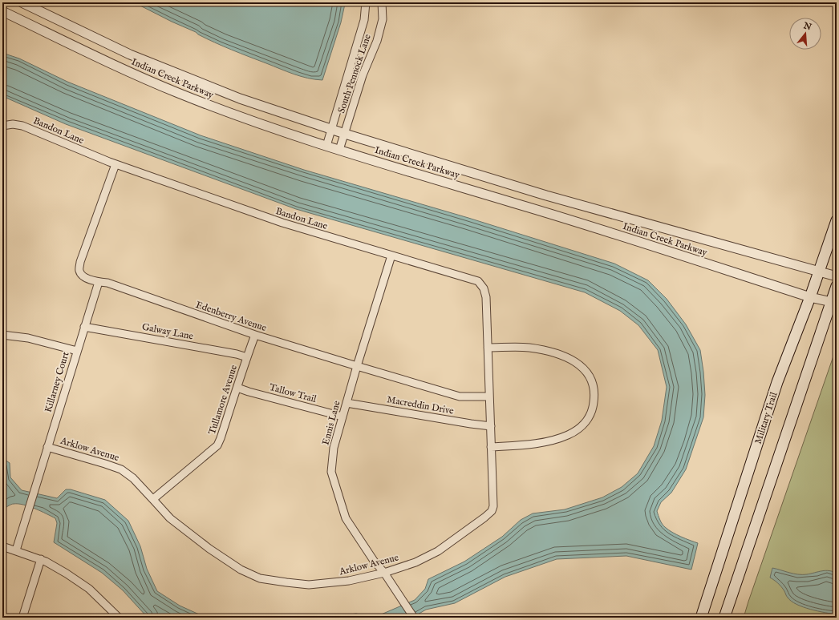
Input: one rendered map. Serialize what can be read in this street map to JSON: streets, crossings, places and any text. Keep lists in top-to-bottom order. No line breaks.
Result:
{"streets":{"main road":["Military Trail"],"street":["South Pennock Lane","Indian Creek Parkway","Bandon Lane","Edenberry Avenue","Galway Lane","Killarney Court","Tallow Trail","Tullamore Avenue","Macreddin Drive","Ennis Lane","Arklow Avenue"]},"crossings":[["South Pennock Lane","Indian Creek Parkway"],["Indian Creek Parkway","Military Trail"],["Bandon Lane","Edenberry Avenue"],["Bandon Lane","Ennis Lane"],["Bandon Lane","Arklow Avenue"],["Edenberry Avenue","Killarney Court"],["Edenberry Avenue","Tullamore Avenue"],["Edenberry Avenue","Ennis Lane"],["Edenberry Avenue","Arklow Avenue"],["Galway Lane","Killarney Court"],["Galway Lane","Tullamore Avenue"],["Killarney Court","Arklow Avenue"],["Tallow Trail","Tullamore Avenue"],["Tallow Trail","Ennis Lane"],["Tullamore Avenue","Arklow Avenue"],["Macreddin Drive","Ennis Lane"],["Macreddin Drive","Arklow Avenue"],["Ennis Lane","Arklow Avenue"]],"north":"top"}
